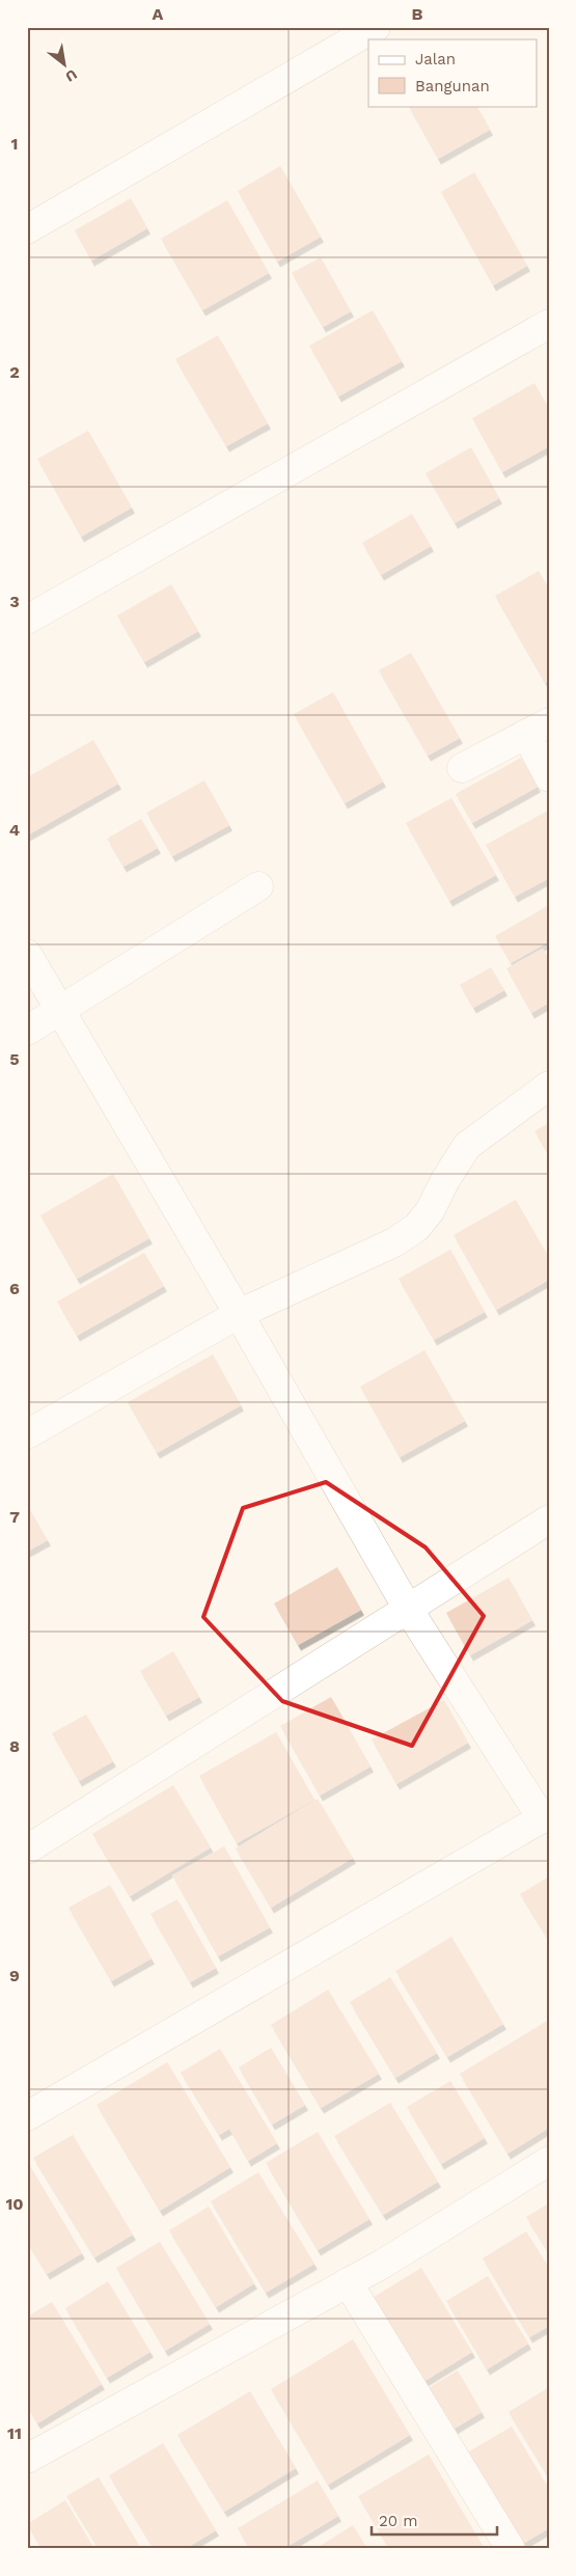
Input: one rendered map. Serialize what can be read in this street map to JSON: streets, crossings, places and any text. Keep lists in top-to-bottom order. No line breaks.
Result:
{"legend":["Jalan","Bangunan"],"scale_bar":"20 m","north":"bottom right","grid":{"columns":["A","B"],"rows":["1","2","3","4","5","6","7","8","9","10","11"]}}
